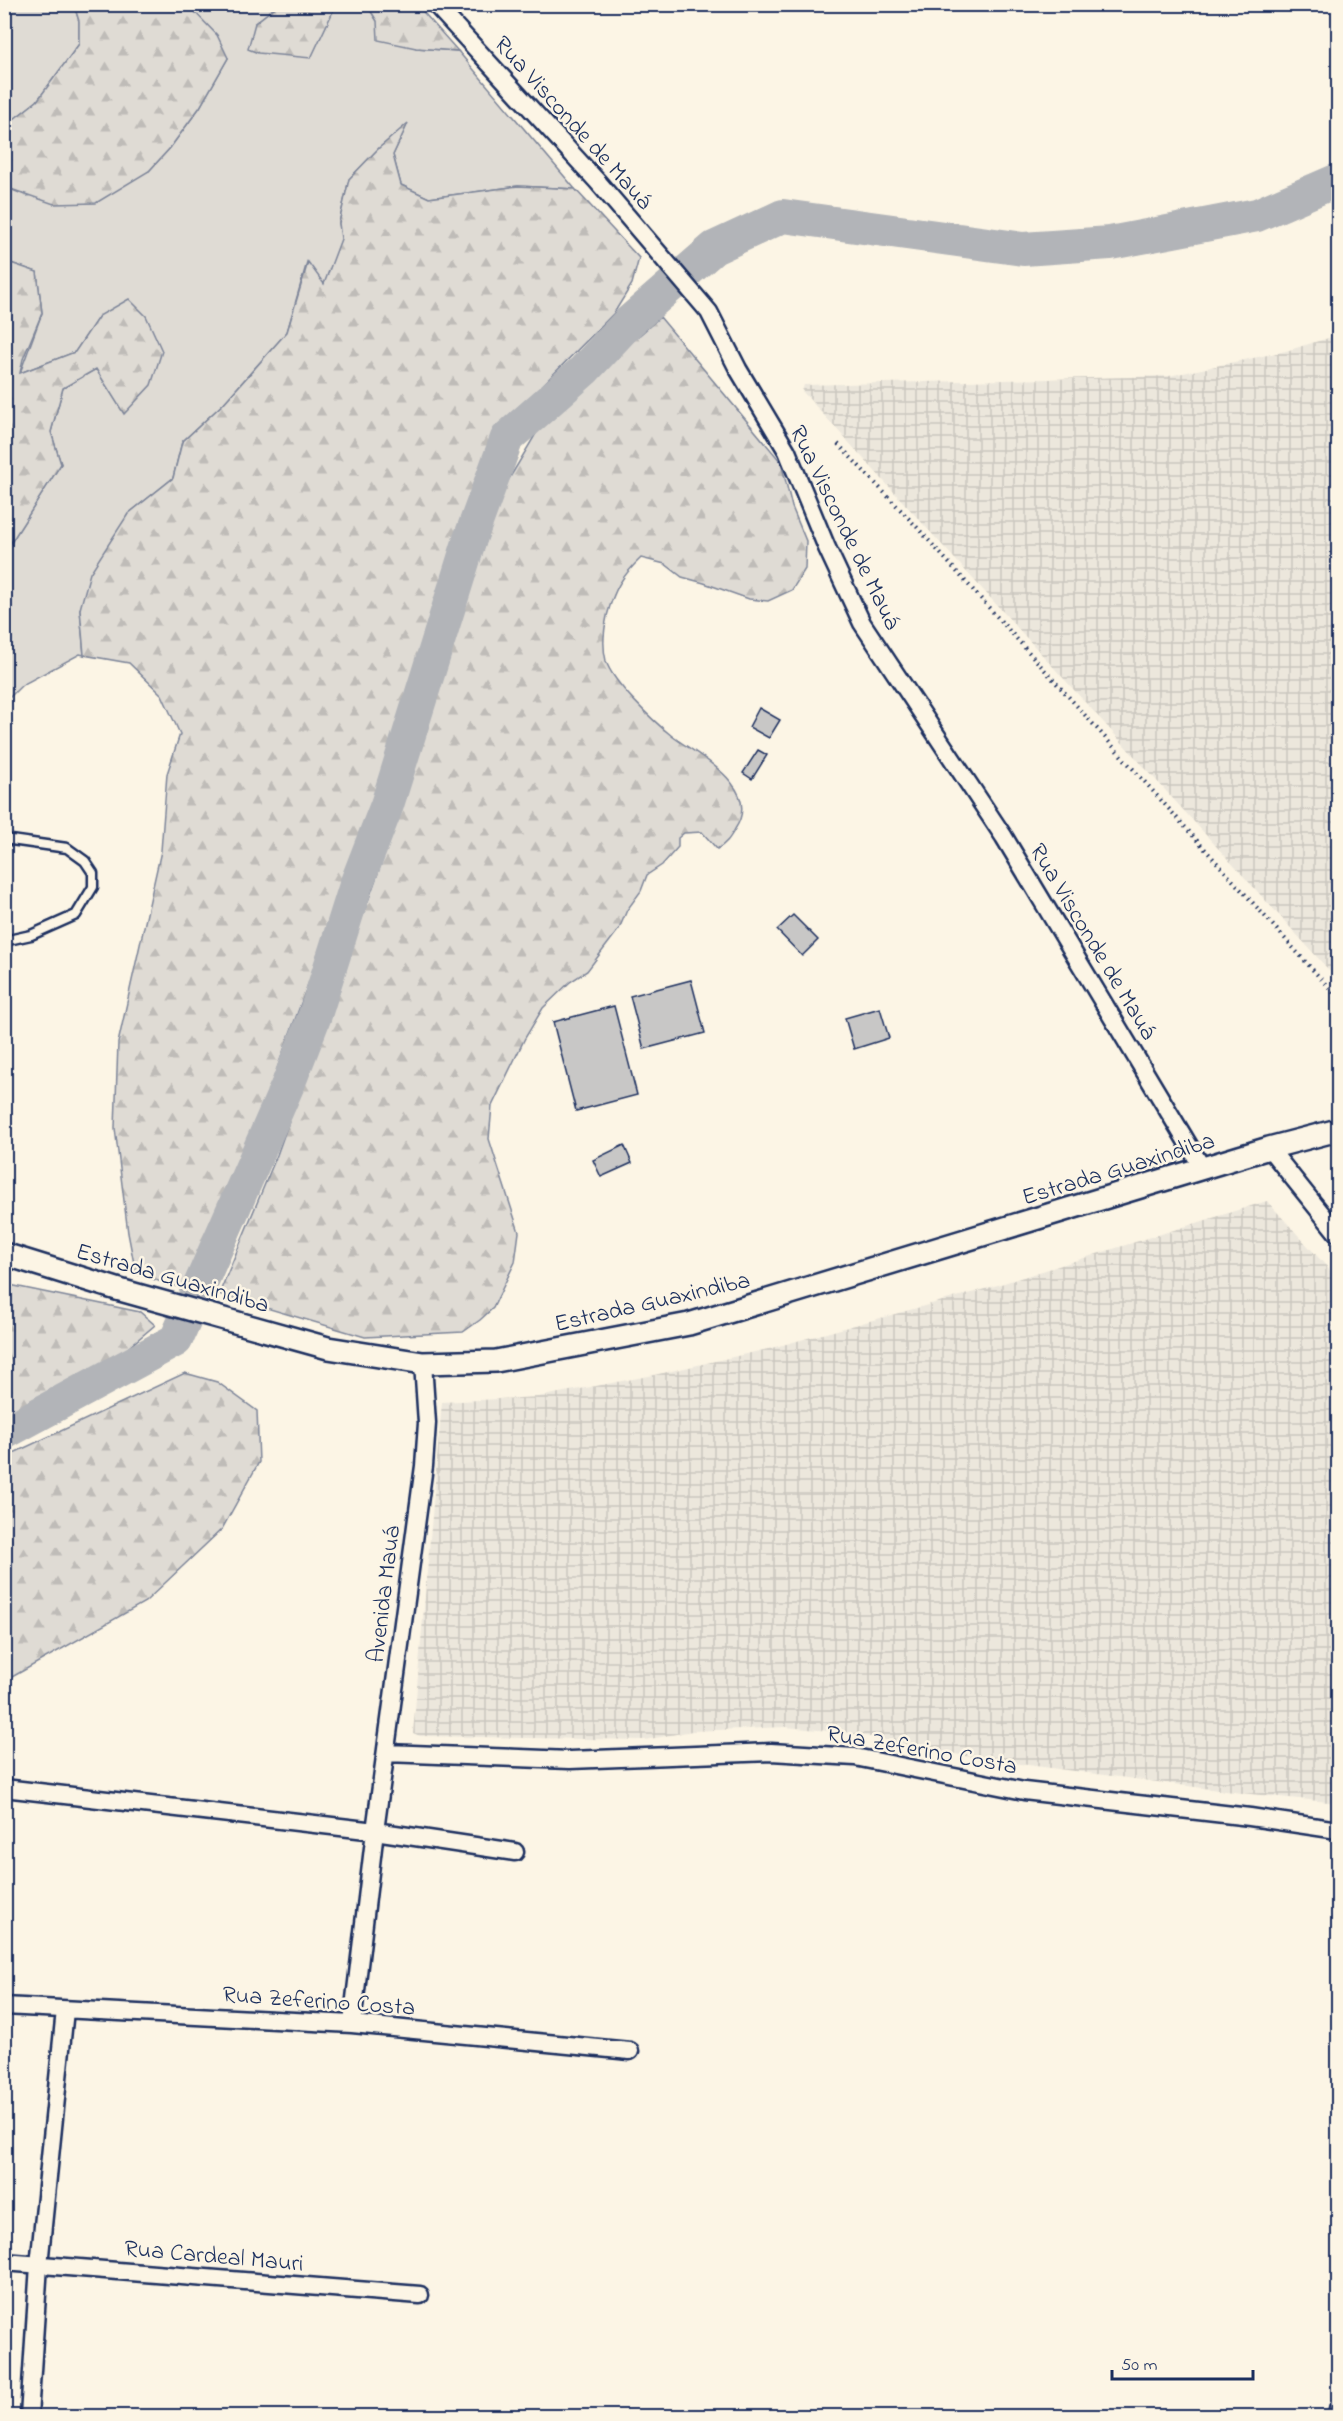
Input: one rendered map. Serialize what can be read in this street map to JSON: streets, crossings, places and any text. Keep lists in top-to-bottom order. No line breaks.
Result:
{"streets":{"street":["Rua Visconde de Mauá","Estrada Guaxindiba","Avenida Mauá","Rua Zeferino Costa","Rua Cardeal Mauri"]},"crossings":[["Rua Visconde de Mauá","Estrada Guaxindiba"],["Estrada Guaxindiba","Avenida Mauá"],["Avenida Mauá","Rua Zeferino Costa"]],"scale_bar":"50 m"}
